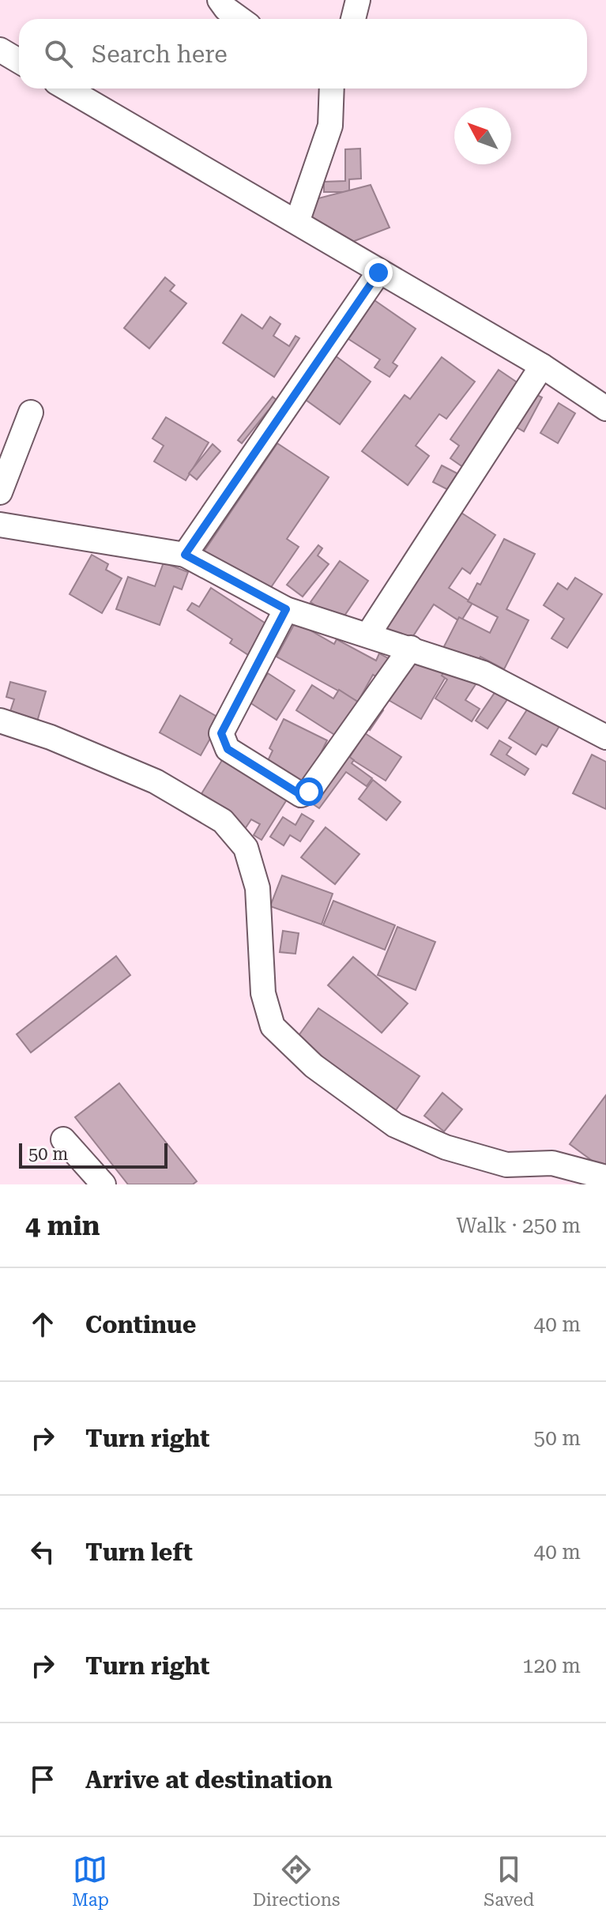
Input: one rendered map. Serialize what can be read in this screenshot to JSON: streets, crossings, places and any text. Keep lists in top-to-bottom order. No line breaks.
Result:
{"scale_bar":"50 m","north":"top left","page":{"search":"Search here","scale":"50 m","heading":["4 min","Walk · 250 m"],"list":[["Continue","40 m"],["Turn right","50 m"],["Turn left","40 m"],["Turn right","120 m"],"Arrive at destination"],"nav":["Map","Directions","Saved"]}}
